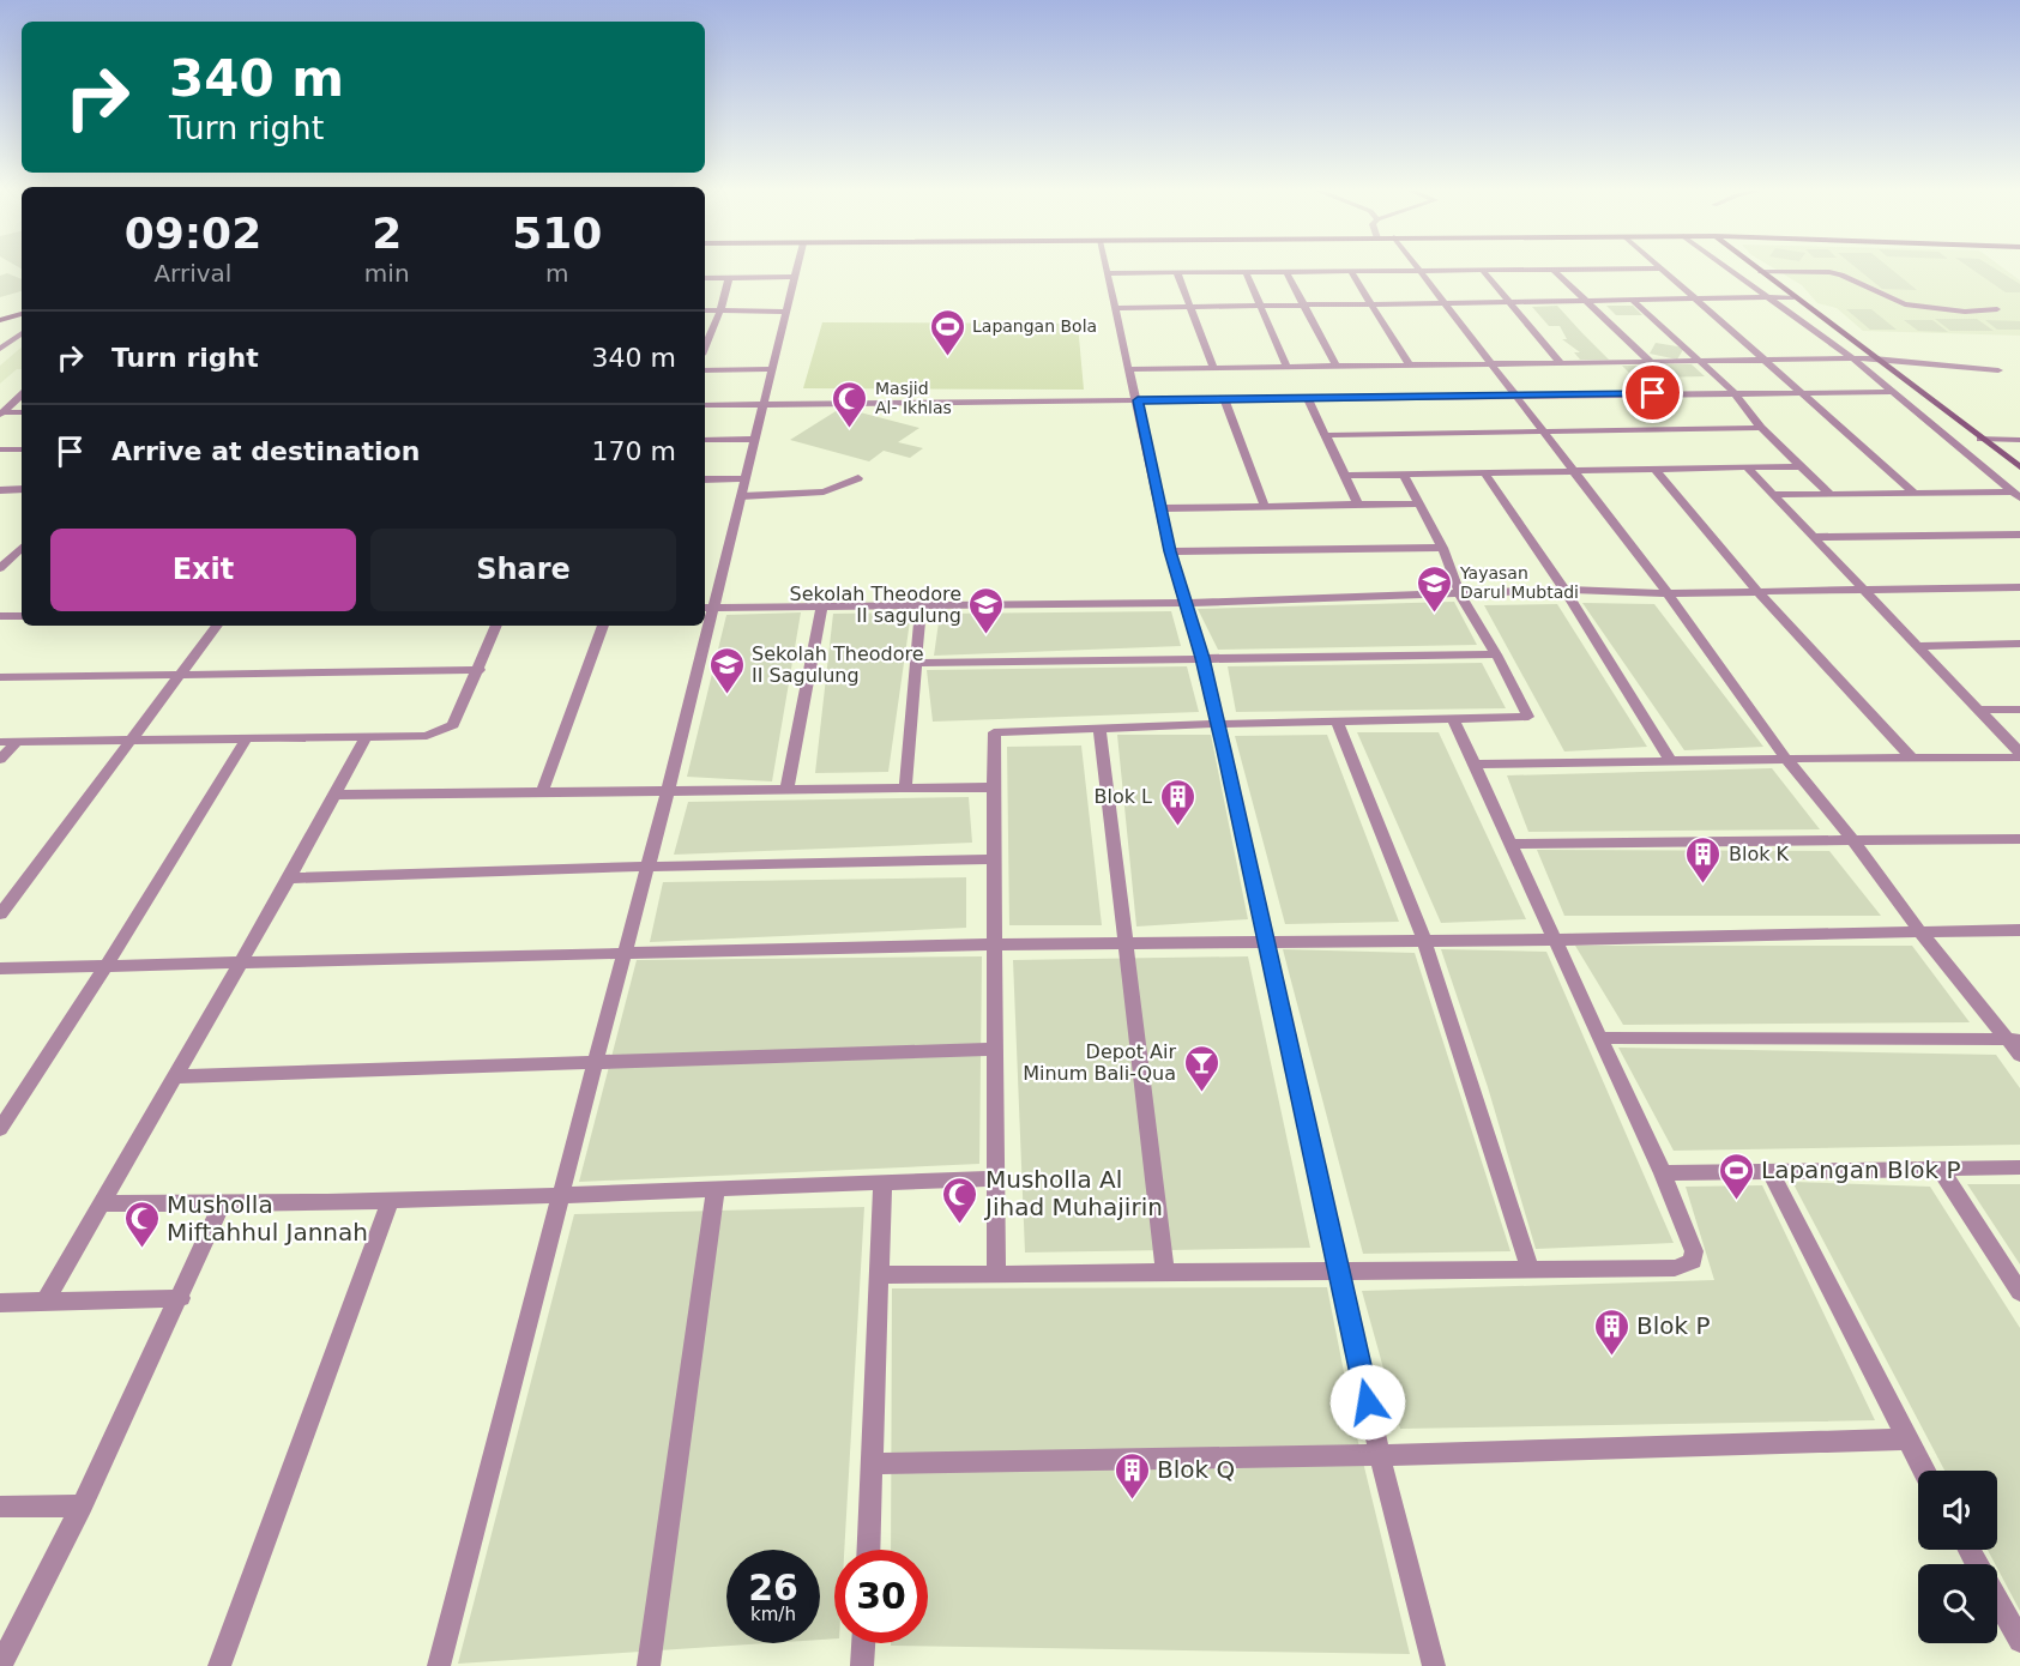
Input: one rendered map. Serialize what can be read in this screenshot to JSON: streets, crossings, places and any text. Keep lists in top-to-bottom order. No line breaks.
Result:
{"places":{"sports":["Lapangan Bola","Lapangan Blok P"],"mosque":["Masjid Al- Ikhlas","Musholla Al Jihad Muhajirin","Musholla Miftahhul Jannah"],"school or university":["Yayasan Darul Mubtadi","Sekolah Theodore II sagulung","Sekolah Theodore II Sagulung"],"building":["Blok L","Blok K","Blok P","Blok Q"],"bar":["Depot Air Minum Bali-Qua"]},"page":{"turn":["340 m","Turn right"],"eta":["09:02","Arrival","2","min","510","m"],"list":[{"name":"Turn right","value":"340 m"},{"name":"Arrive at destination","value":"170 m"}],"buttons":["Exit","Share"],"speed":"26 km/h","limit":"30"}}
